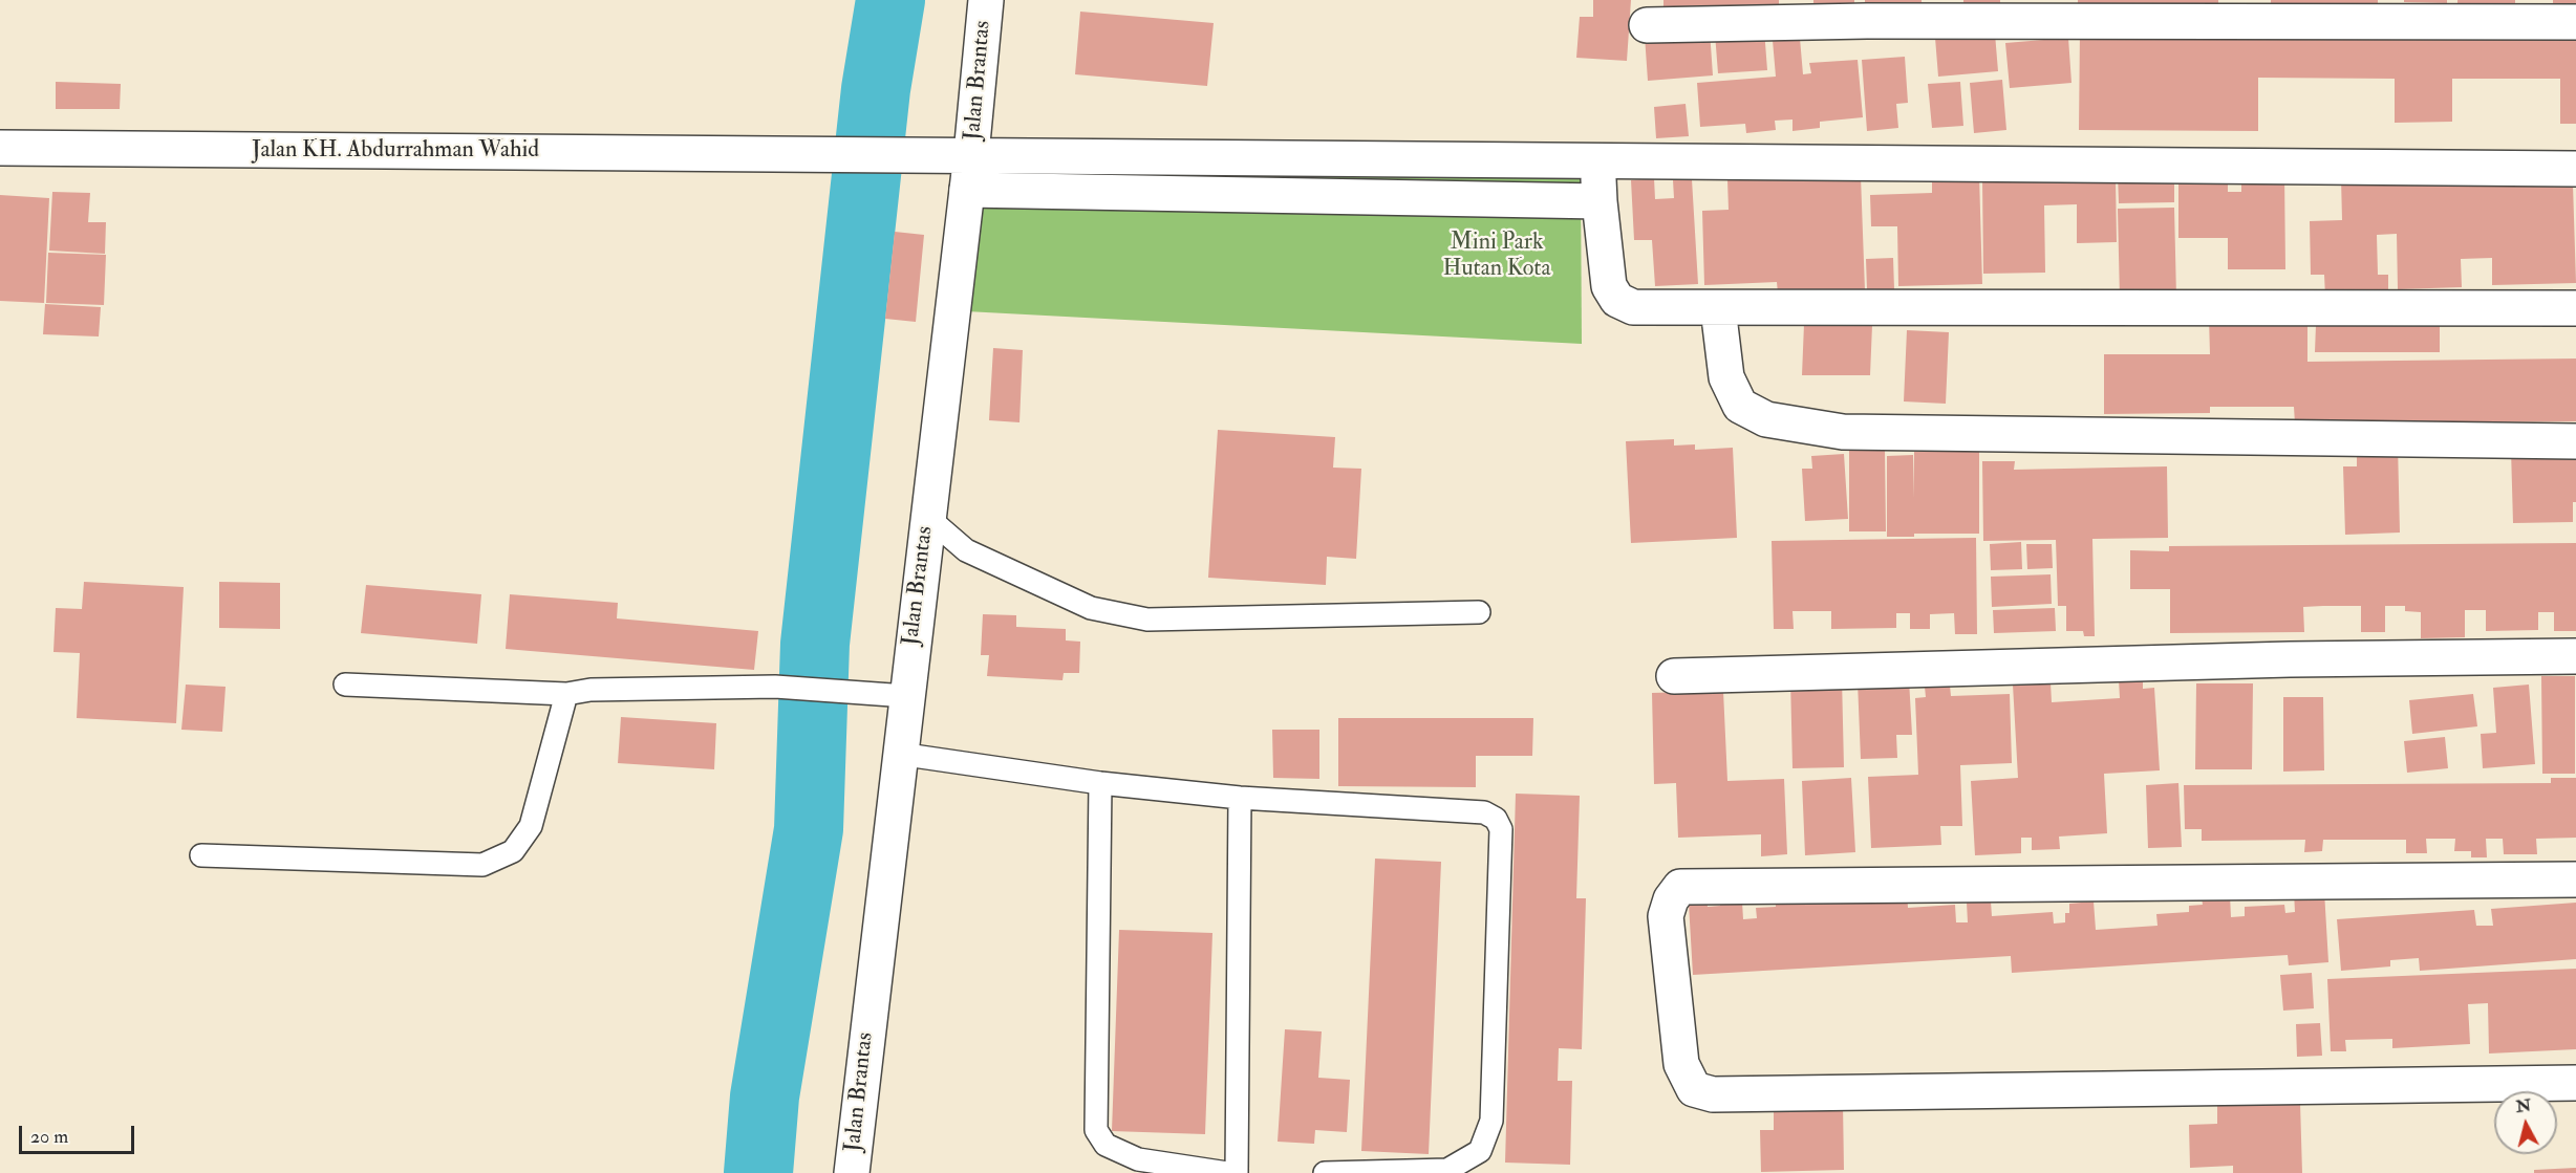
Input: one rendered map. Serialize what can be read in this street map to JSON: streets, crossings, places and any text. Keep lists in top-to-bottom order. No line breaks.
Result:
{"streets":{"street":["Jalan Brantas","Jalan KH. Abdurrahman Wahid"]},"crossings":[["Jalan Brantas","Jalan KH. Abdurrahman Wahid"]],"parks":["Mini Park Hutan Kota"],"scale_bar":"20 m","north":"top"}
